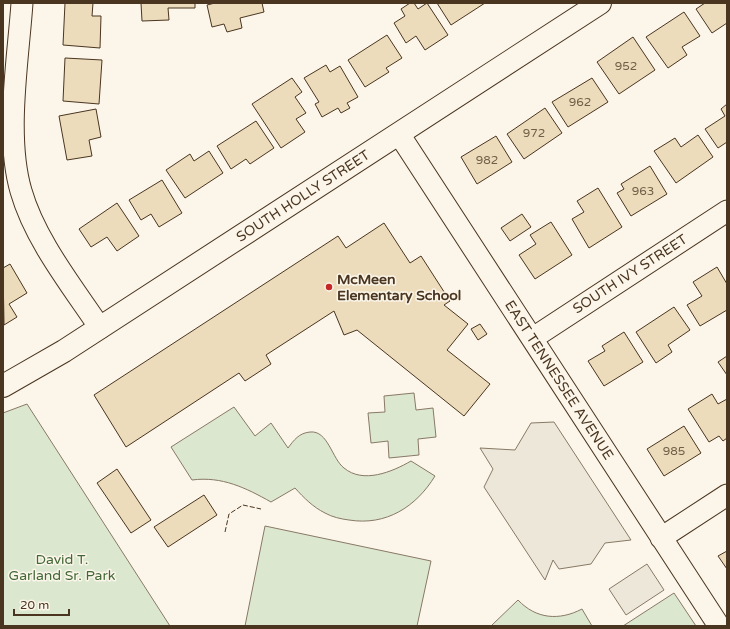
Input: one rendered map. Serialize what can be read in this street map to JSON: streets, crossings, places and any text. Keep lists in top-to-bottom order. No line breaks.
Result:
{"streets":{"main road":["SOUTH HOLLY STREET"],"street":["SOUTH IVY STREET","EAST TENNESSEE AVENUE"]},"crossings":[["SOUTH HOLLY STREET","EAST TENNESSEE AVENUE"],["SOUTH IVY STREET","EAST TENNESSEE AVENUE"]],"parks":["David T. Garland Sr. Park"],"places":["McMeen Elementary School"],"house_numbers":["952","962","972","982","963","985"],"scale_bar":"20 m"}
